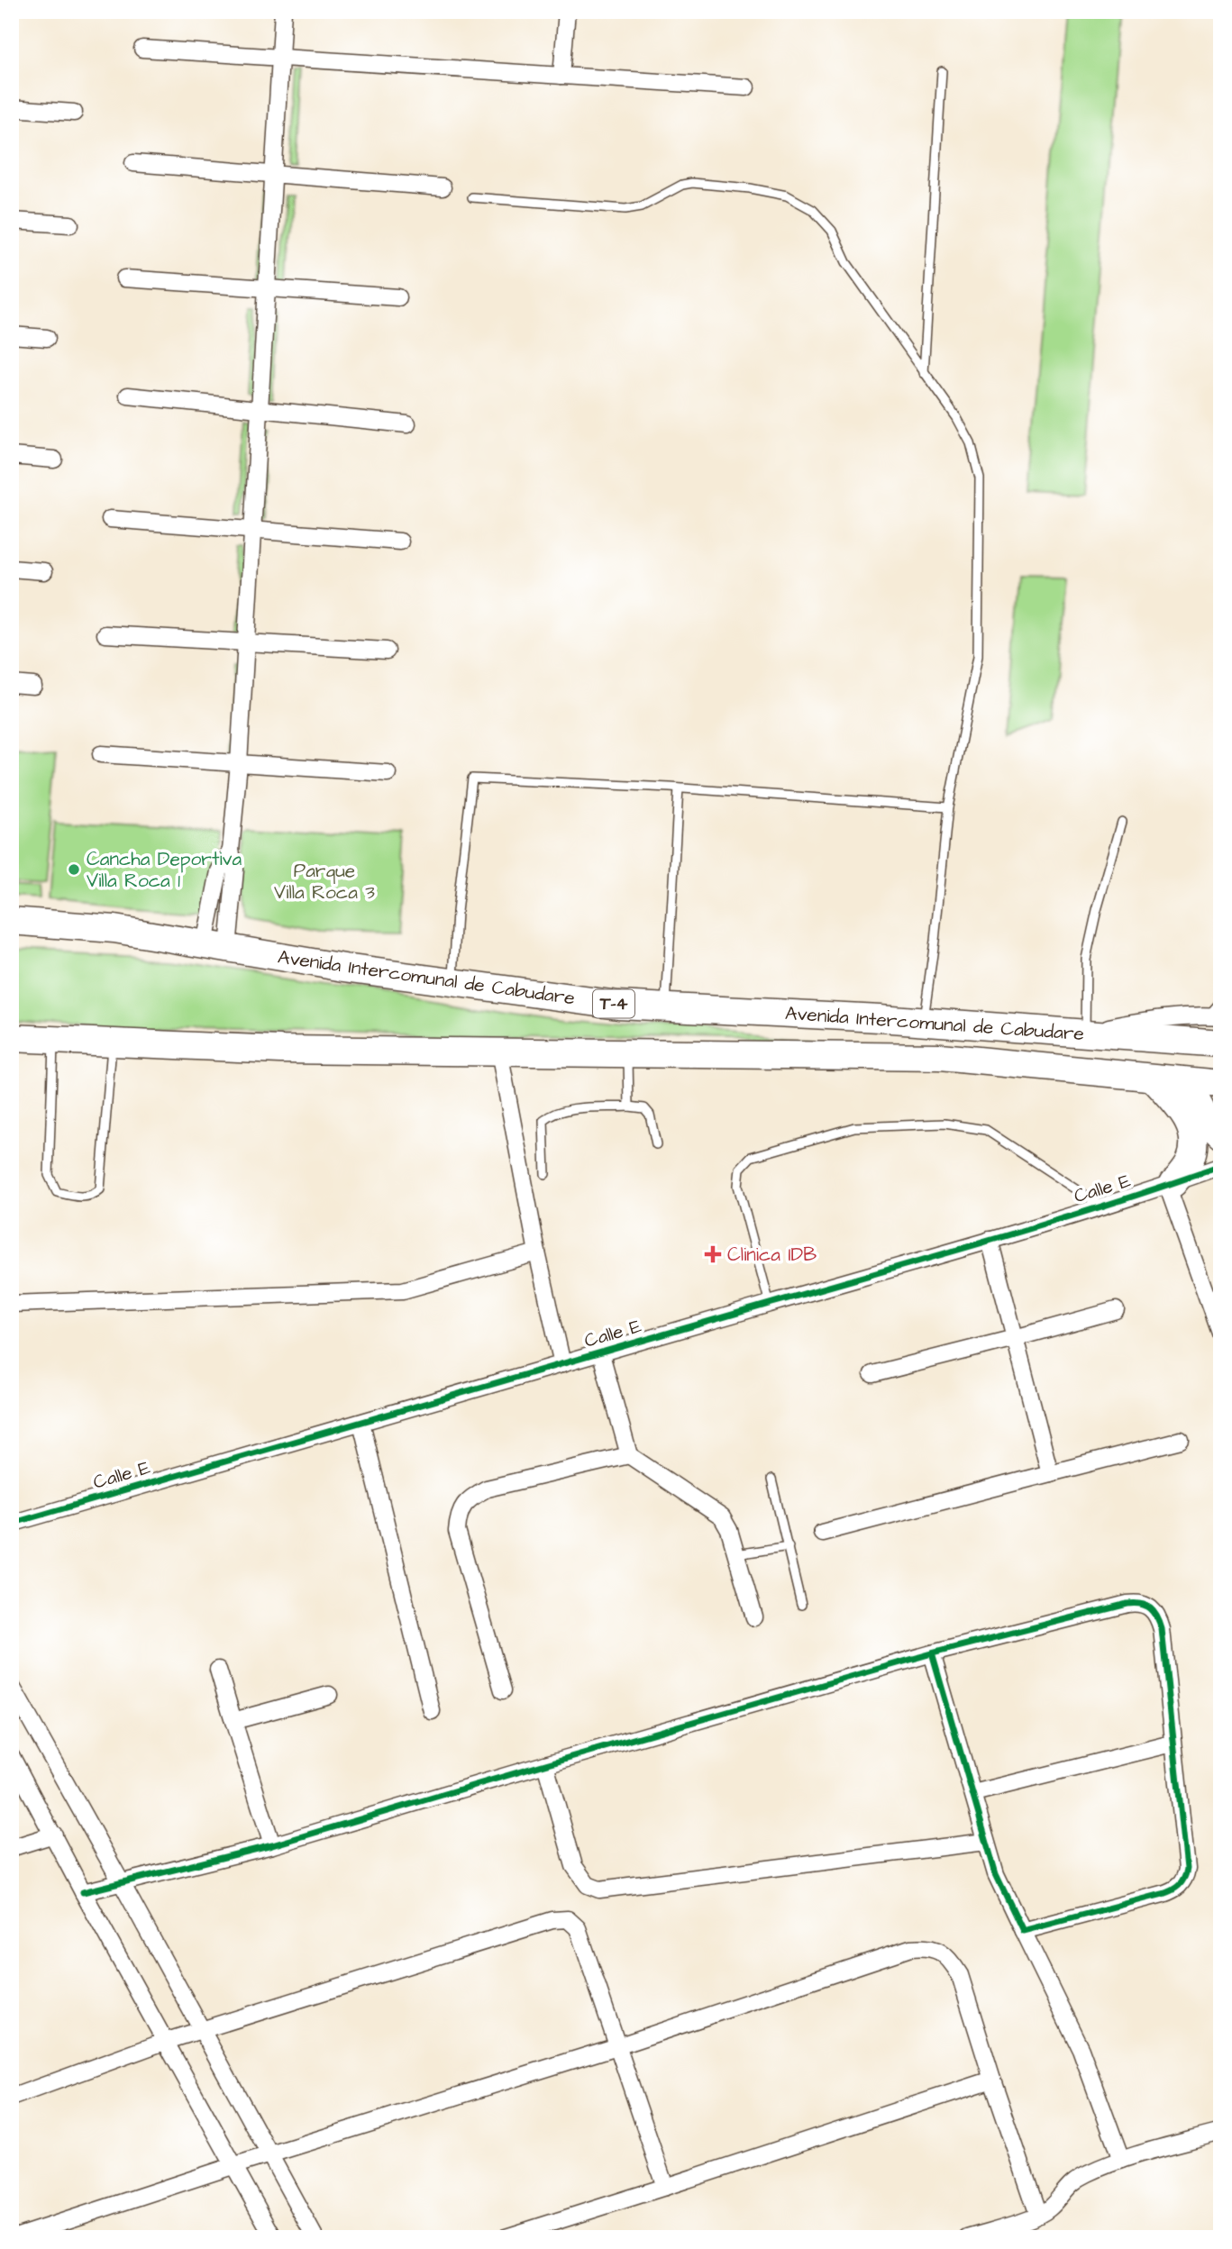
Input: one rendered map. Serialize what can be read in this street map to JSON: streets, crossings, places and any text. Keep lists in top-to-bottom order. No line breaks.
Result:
{"streets":{"highway":["Avenida Intercomunal de Cabudare","T-4"],"street":["Calle E"]},"parks":["Parque Villa Roca 3"],"places":{"other":["Cancha Deportiva Villa Roca 1"],"health":["Clinica IDB"]}}
